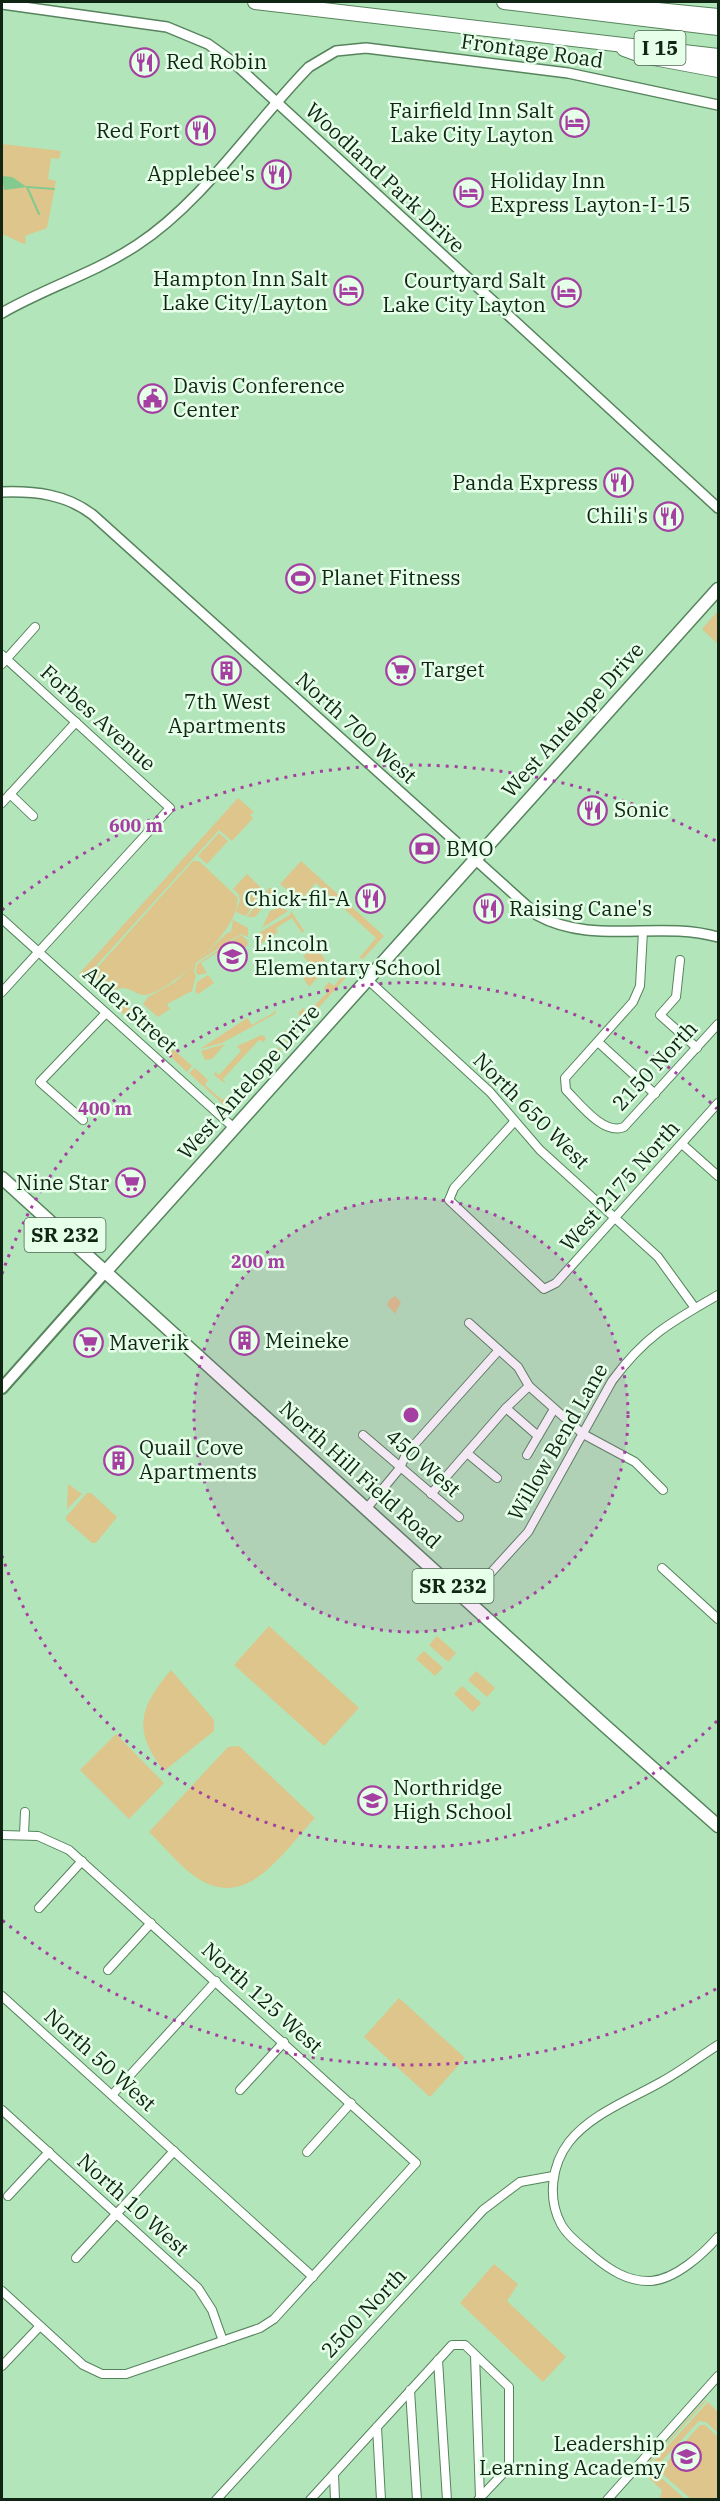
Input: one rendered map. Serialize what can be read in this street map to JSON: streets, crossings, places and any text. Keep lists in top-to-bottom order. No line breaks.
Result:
{"streets":{"highway":["I 15"],"main road":["West Antelope Drive","SR 232","North Hill Field Road"],"street":["Frontage Road","Woodland Park Drive","Forbes Avenue","North 700 West","Alder Street","2150 North","North 650 West","West 2175 North","Willow Bend Lane","450 West","North 125 West","North 50 West","North 10 West","2500 North"]},"crossings":[["Frontage Road","Woodland Park Drive"],["Forbes Avenue","Alder Street"],["West Antelope Drive","North 700 West"],["West Antelope Drive","Alder Street"],["West Antelope Drive","North 650 West"],["West Antelope Drive","North Hill Field Road"],["North 650 West","West 2175 North"],["North 650 West","Willow Bend Lane"],["Willow Bend Lane","North Hill Field Road"],["North 125 West","North 50 West"]],"places":{"restaurant":["Red Robin","Red Fort","Applebee's","Panda Express","Chili's","Sonic","Chick-fil-A","Raising Cane's"],"hotel":["Fairfield Inn Salt Lake City Layton","Holiday Inn Express Layton-I-15","Hampton Inn Salt Lake City/Layton","Courtyard Salt Lake City Layton"],"public building":["Davis Conference Center"],"sports":["Planet Fitness"],"supermarket":["Target","Nine Star","Maverik"],"building":["7th West Apartments","Meineke","Quail Cove Apartments"],"bank":["BMO"],"school or university":["Lincoln Elementary School","Northridge High School","Leadership Learning Academy"]},"rings":["600 m","400 m","200 m"]}
